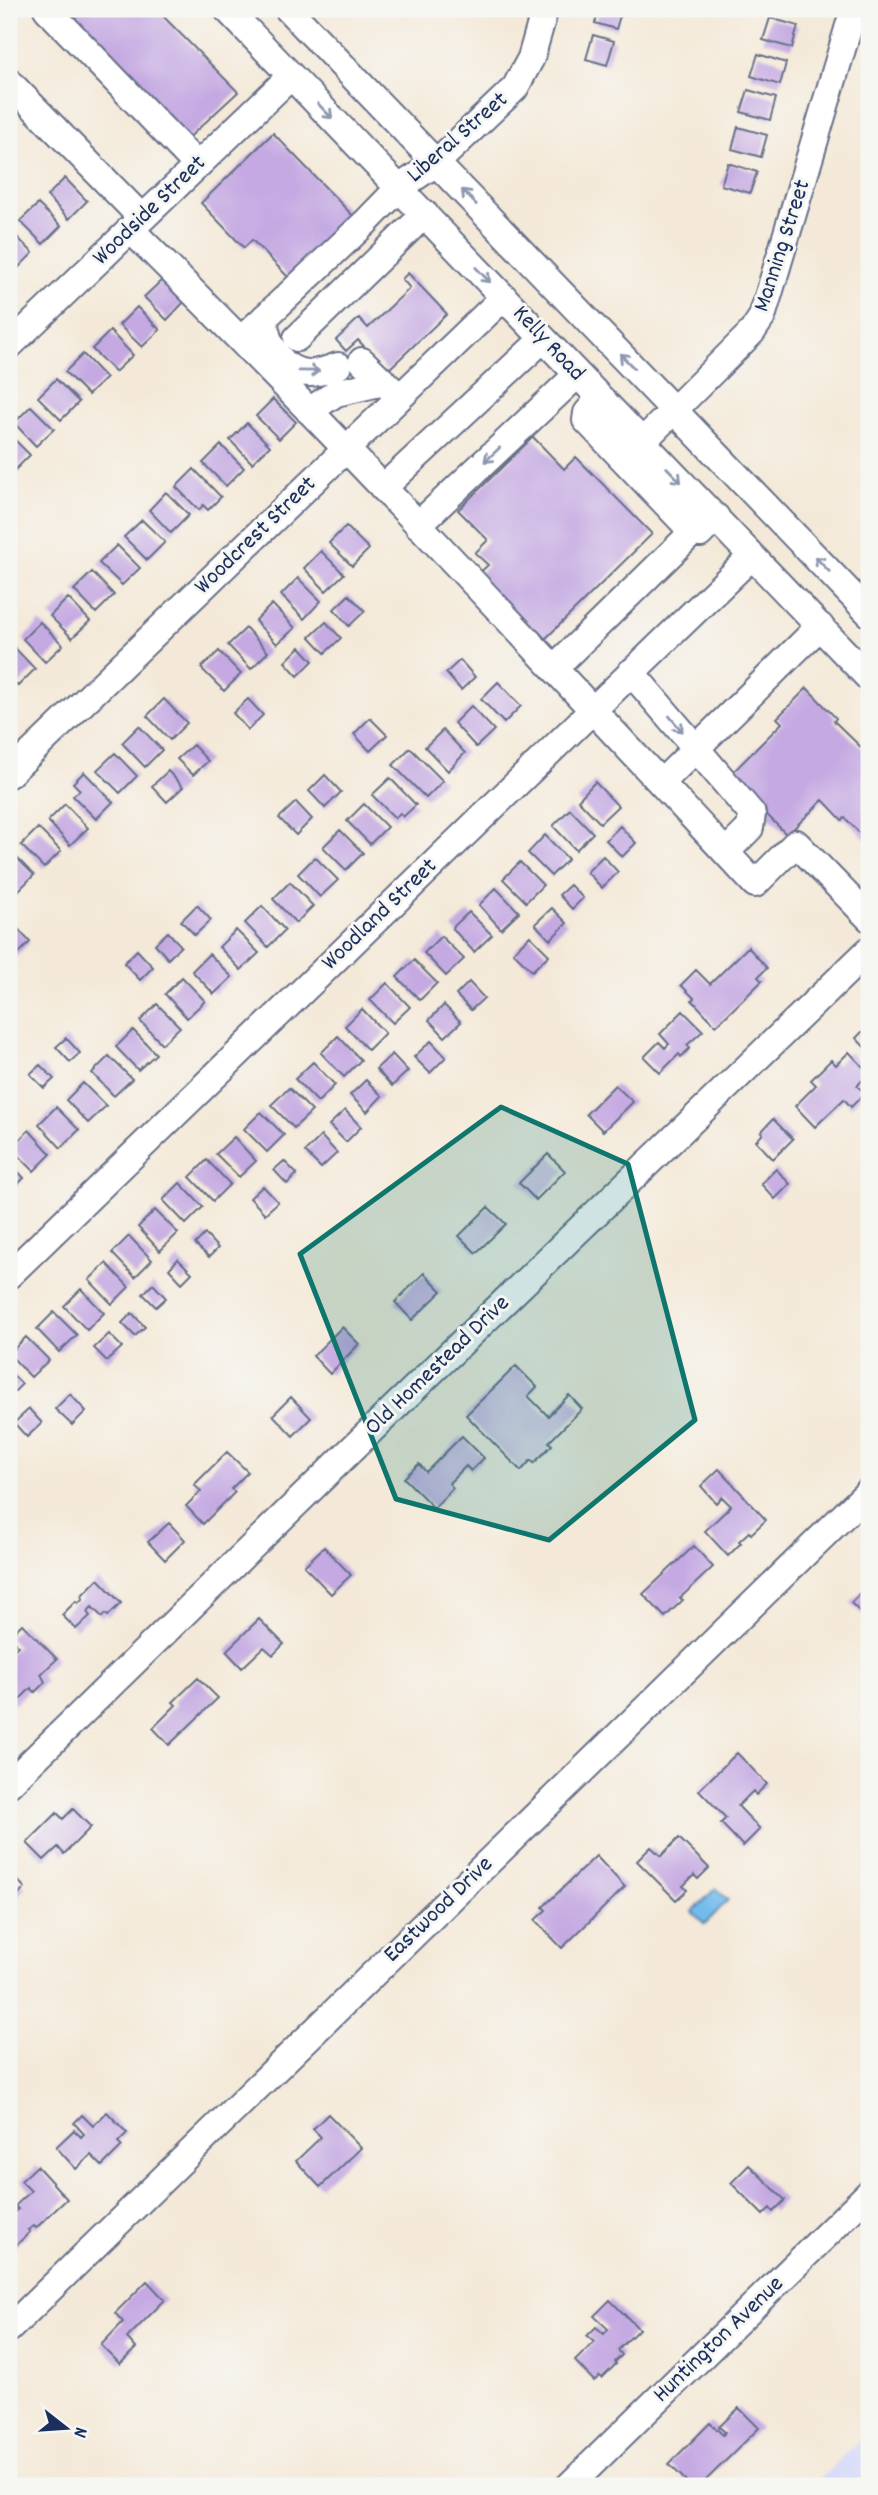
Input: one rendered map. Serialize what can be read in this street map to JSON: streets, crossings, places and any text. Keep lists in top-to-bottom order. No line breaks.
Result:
{"streets":{"street":["Liberal Street","Woodside Street","Manning Street","Kelly Road","Woodcrest Street","Woodland Street","Old Homestead Drive","Eastwood Drive","Huntington Avenue"]},"crossings":[["Liberal Street","Kelly Road"],["Woodside Street","Kelly Road"],["Manning Street","Kelly Road"],["Kelly Road","Woodcrest Street"],["Kelly Road","Woodland Street"]],"north":"right"}
